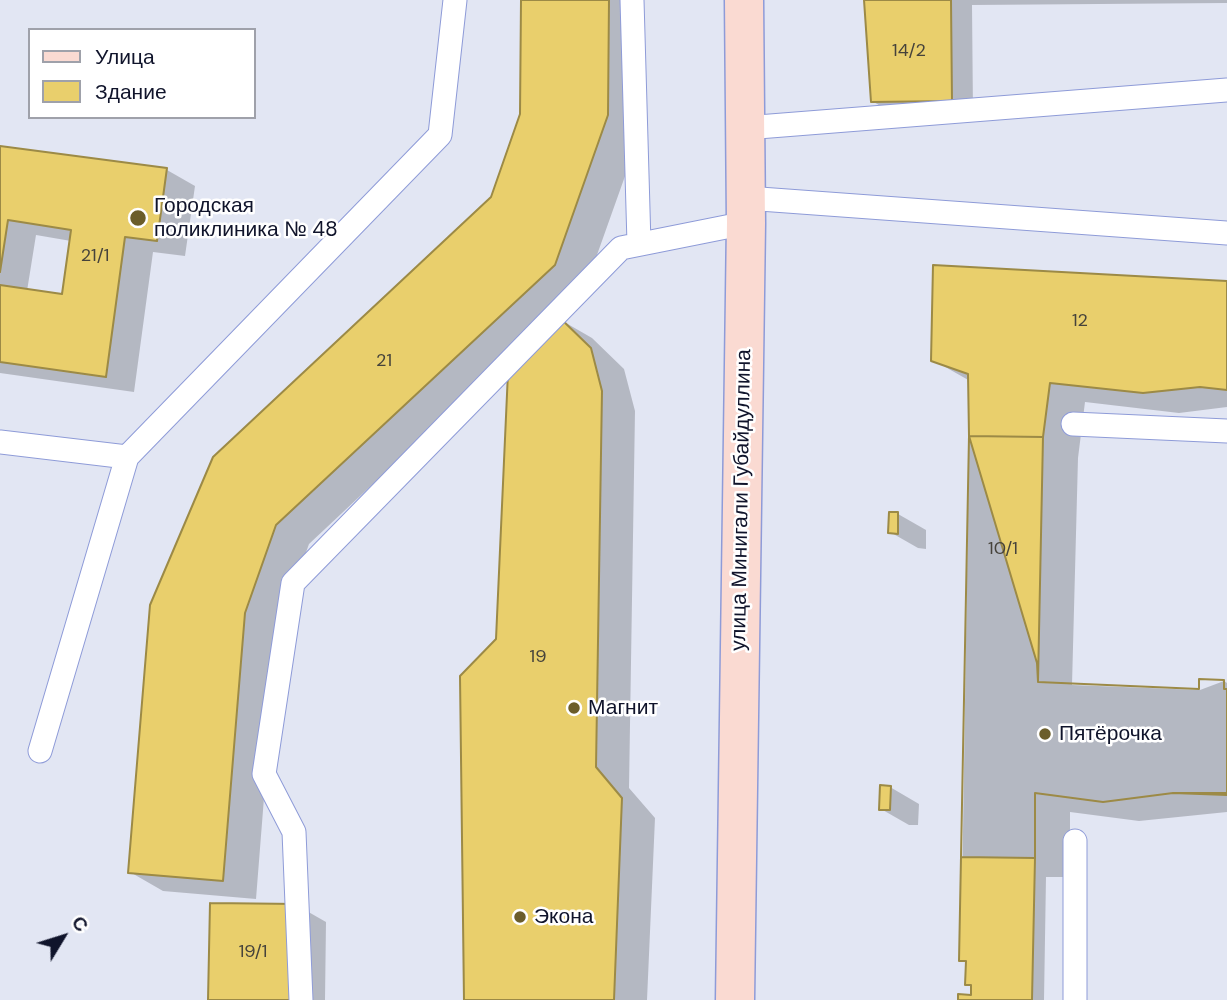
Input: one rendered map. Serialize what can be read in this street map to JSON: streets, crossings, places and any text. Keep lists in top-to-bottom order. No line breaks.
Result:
{"streets":{"main road":["улица Минигали Губайдуллина"]},"places":["Городская поликлиника № 48","Магнит","Пятёрочка","Экона"],"house_numbers":["14/2","21/1","12","21","10/1","19","19/1"],"legend":["Улица","Здание"],"north":"top right"}
